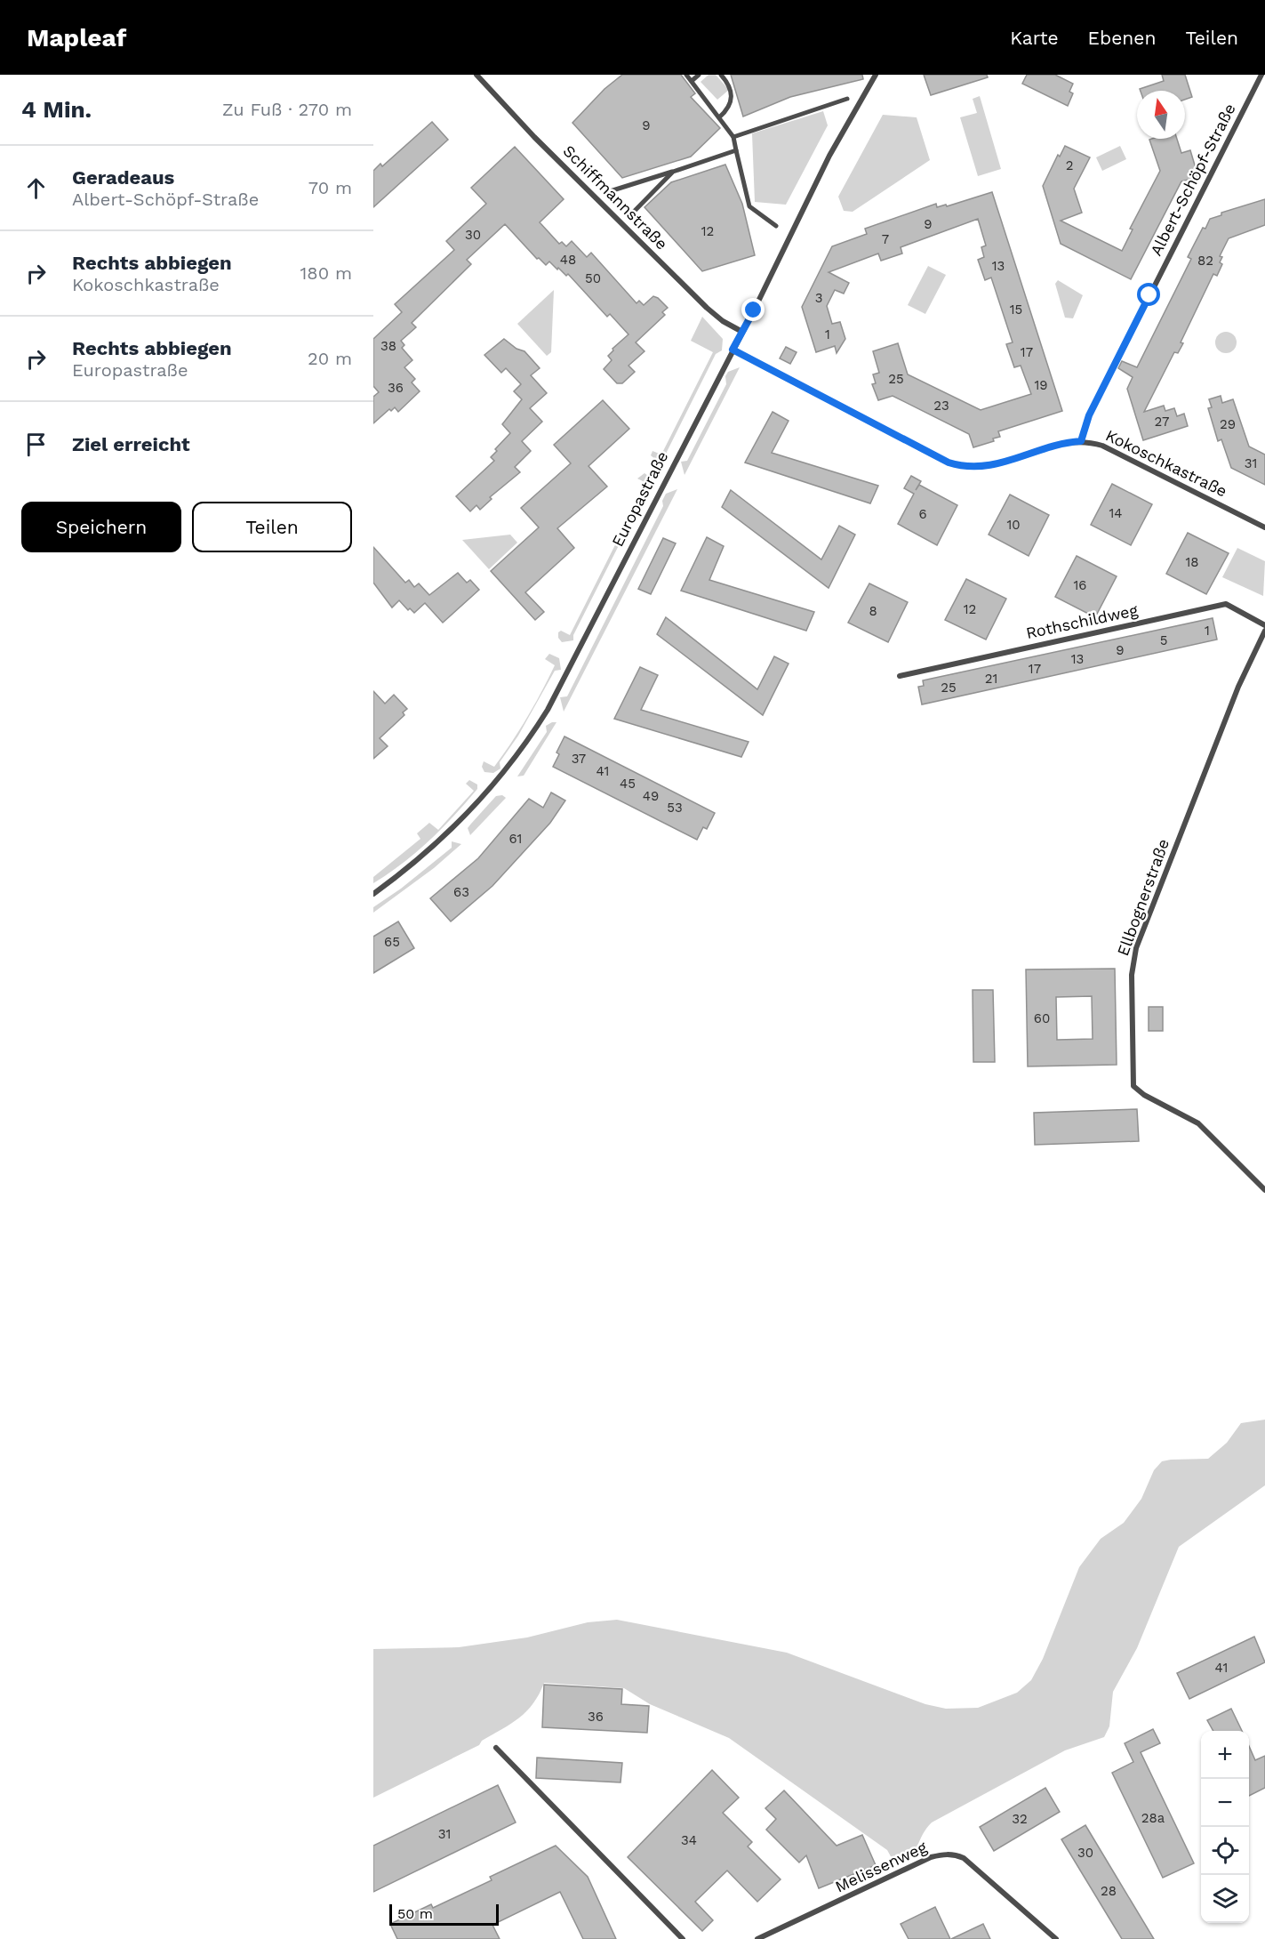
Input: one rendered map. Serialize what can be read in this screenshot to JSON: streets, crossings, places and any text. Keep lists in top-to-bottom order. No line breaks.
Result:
{"streets":{"street":["Albert-Schöpf-Straße","Schiffmannstraße","Kokoschkastraße","Europastraße","Rothschildweg","Ellbognerstraße","Melissenweg"]},"crossings":[["Albert-Schöpf-Straße","Kokoschkastraße"],["Schiffmannstraße","Europastraße"],["Kokoschkastraße","Europastraße"]],"house_numbers":["9","2","9","12","30","7","48","82","13","50","3","15","1","38","17","25","19","36","23","27","29","31","14","6","10","18","16","12","8","1","5","9","13","17","21","25","37","41","45","49","53","61","63","65","60","41","36","28a","32","31","34","30","28"],"scale_bar":"50 m","north":"top","page":{"header":"Mapleaf","nav":["Karte","Ebenen","Teilen"],"heading":["4 Min.","Zu Fuß · 270 m"],"list":[["Geradeaus","Albert-Schöpf-Straße","70 m"],["Rechts abbiegen","Kokoschkastraße","180 m"],["Rechts abbiegen","Europastraße","20 m"],"Ziel erreicht"],"buttons":["Speichern","Teilen"],"map_buttons":["+","−"],"scale":"50 m"}}
